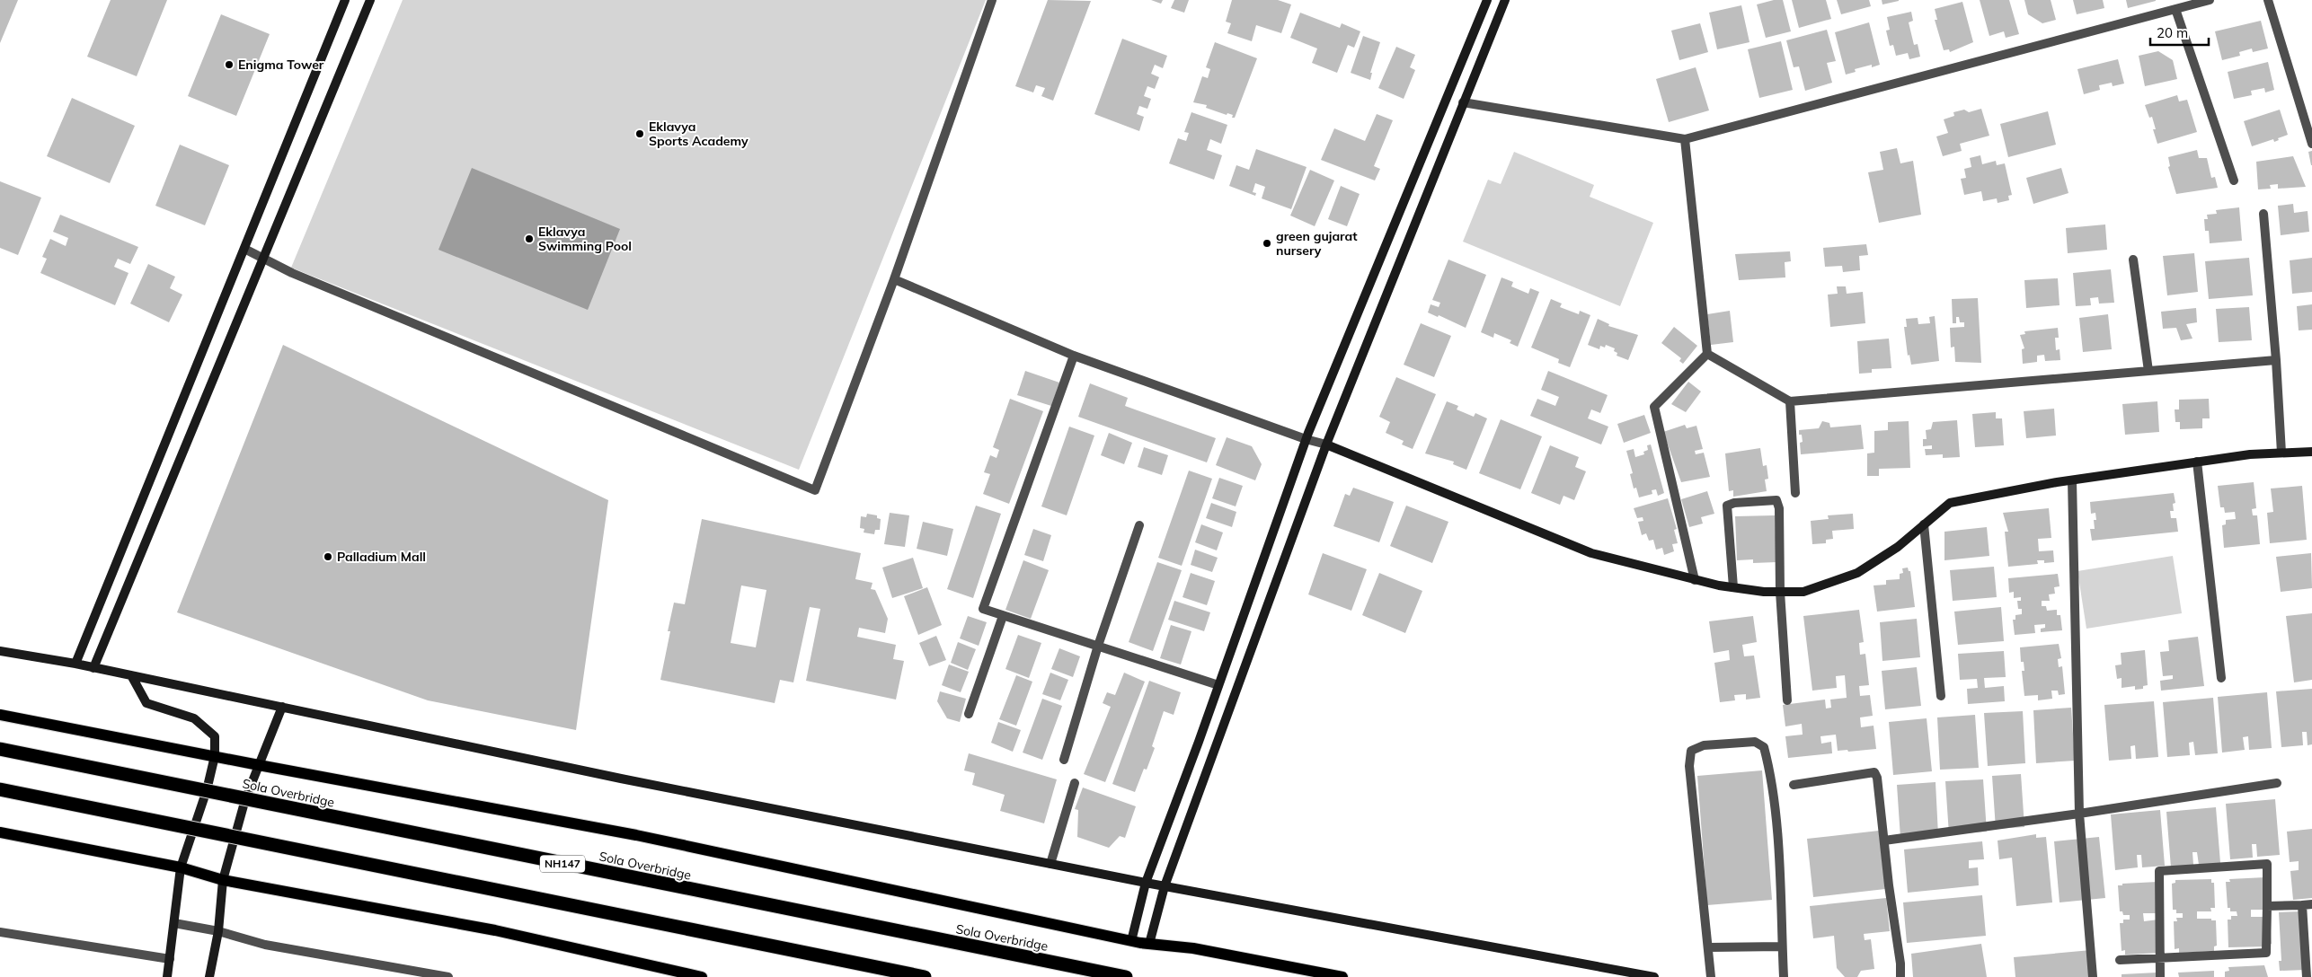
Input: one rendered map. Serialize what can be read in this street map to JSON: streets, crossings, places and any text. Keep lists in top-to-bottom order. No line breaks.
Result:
{"streets":{"highway":["Sola Overbridge","NH147"]},"places":["Enigma Tower","Eklavya Sports Academy","Eklavya Swimming Pool","green gujarat nursery","Palladium Mall"],"scale_bar":"20 m"}
